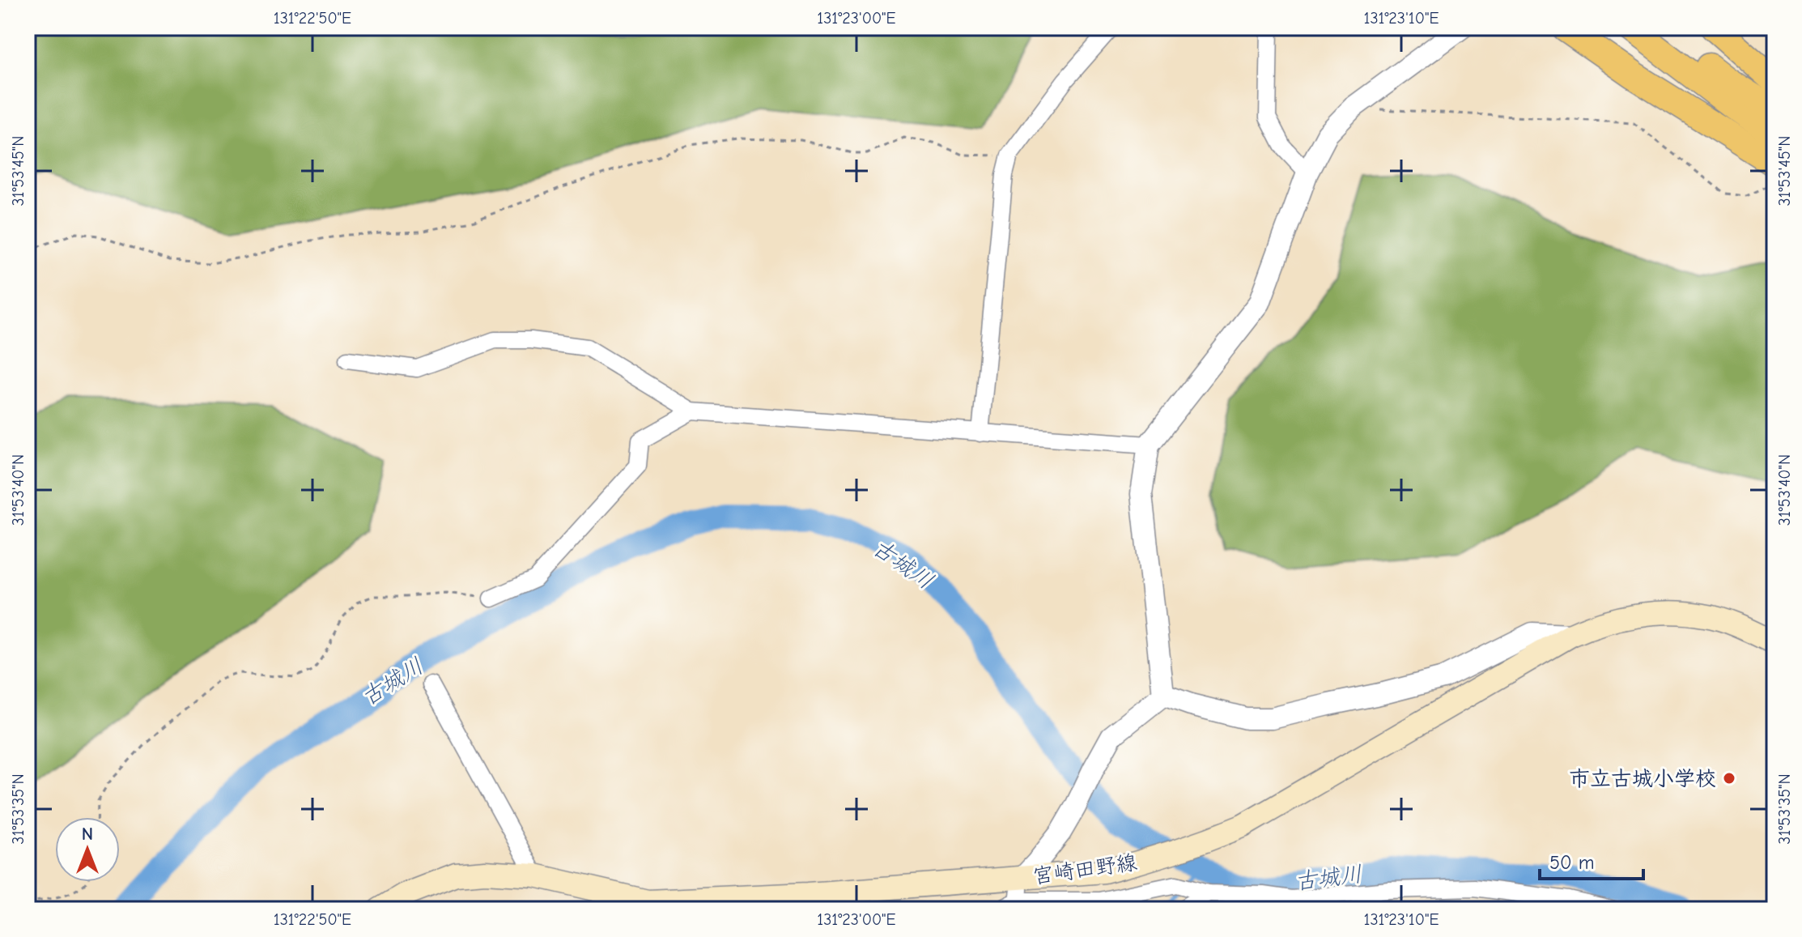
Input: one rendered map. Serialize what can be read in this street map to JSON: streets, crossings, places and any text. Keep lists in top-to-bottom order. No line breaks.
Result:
{"streets":{"main road":["宮崎田野線"]},"water":["古城川"],"places":["市立古城小学校"],"scale_bar":"50 m","north":"top","coordinates":["131°22'50\"E","131°23'00\"E","131°23'10\"E","31°53'45\"N","31°53'40\"N","31°53'35\"N"]}
